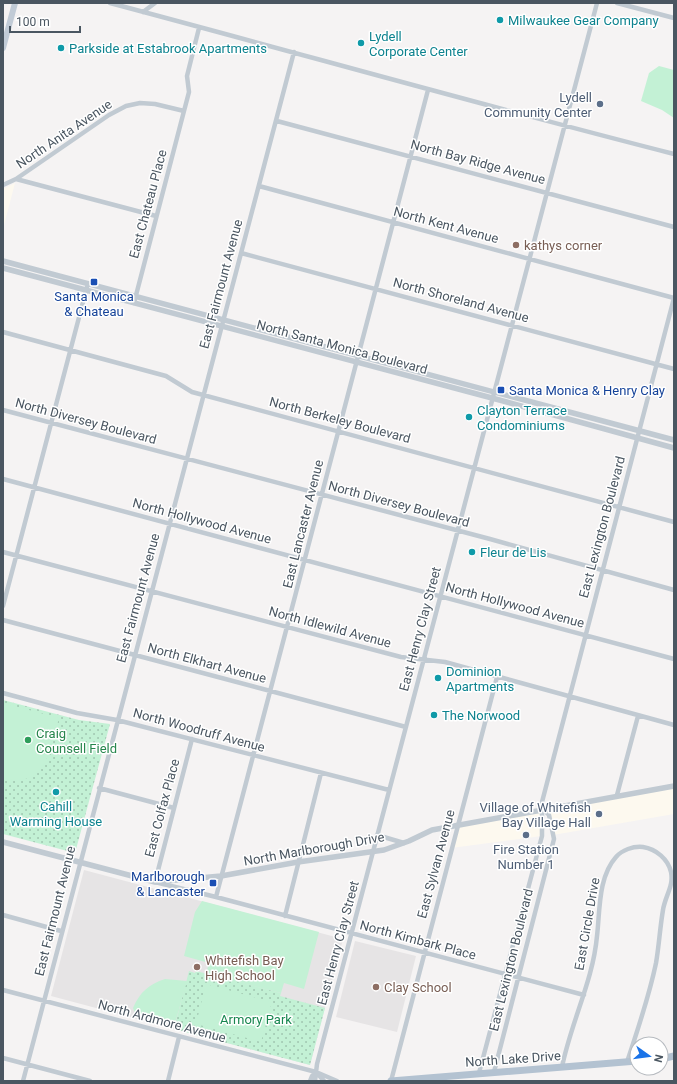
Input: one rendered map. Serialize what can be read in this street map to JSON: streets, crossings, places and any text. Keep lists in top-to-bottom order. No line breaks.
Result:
{"streets":{"main road":["North Lake Drive"],"street":["North Anita Avenue","North Bay Ridge Avenue","East Chateau Place","North Kent Avenue","East Fairmount Avenue","North Shoreland Avenue","North Santa Monica Boulevard","North Berkeley Boulevard","North Diversey Boulevard","North Hollywood Avenue","East Lancaster Avenue","East Lexington Boulevard","North Idlewild Avenue","East Henry Clay Street","North Elkhart Avenue","North Woodruff Avenue","East Colfax Place","North Marlborough Drive","East Sylvan Avenue","East Circle Drive","North Kimbark Place","North Ardmore Avenue"]},"crossings":[["North Anita Avenue","East Chateau Place"],["North Bay Ridge Avenue","East Fairmount Avenue"],["North Bay Ridge Avenue","East Lancaster Avenue"],["North Bay Ridge Avenue","East Henry Clay Street"],["East Chateau Place","North Santa Monica Boulevard"],["North Kent Avenue","East Fairmount Avenue"],["North Kent Avenue","East Lancaster Avenue"],["North Kent Avenue","East Lexington Boulevard"],["North Kent Avenue","East Henry Clay Street"],["East Fairmount Avenue","North Shoreland Avenue"],["East Fairmount Avenue","North Santa Monica Boulevard"],["East Fairmount Avenue","North Berkeley Boulevard"],["East Fairmount Avenue","North Diversey Boulevard"],["East Fairmount Avenue","North Hollywood Avenue"],["East Fairmount Avenue","North Idlewild Avenue"],["East Fairmount Avenue","North Elkhart Avenue"],["East Fairmount Avenue","North Woodruff Avenue"],["East Fairmount Avenue","North Marlborough Drive"],["East Fairmount Avenue","North Ardmore Avenue"],["North Shoreland Avenue","East Lancaster Avenue"],["North Shoreland Avenue","East Lexington Boulevard"],["North Shoreland Avenue","East Henry Clay Street"],["North Santa Monica Boulevard","East Lancaster Avenue"],["North Santa Monica Boulevard","East Lexington Boulevard"],["North Santa Monica Boulevard","East Henry Clay Street"],["North Berkeley Boulevard","East Lancaster Avenue"],["North Berkeley Boulevard","East Lexington Boulevard"],["North Berkeley Boulevard","East Henry Clay Street"],["North Diversey Boulevard","East Lancaster Avenue"],["North Diversey Boulevard","East Lexington Boulevard"],["North Diversey Boulevard","East Henry Clay Street"],["North Hollywood Avenue","East Lancaster Avenue"],["North Hollywood Avenue","East Lexington Boulevard"],["North Hollywood Avenue","East Henry Clay Street"],["East Lancaster Avenue","North Idlewild Avenue"],["East Lancaster Avenue","North Elkhart Avenue"],["East Lancaster Avenue","North Woodruff Avenue"],["East Lancaster Avenue","North Marlborough Drive"],["East Lancaster Avenue","North Kimbark Place"],["East Lexington Boulevard","North Idlewild Avenue"],["East Lexington Boulevard","North Marlborough Drive"],["East Lexington Boulevard","North Kimbark Place"],["East Lexington Boulevard","North Lake Drive"],["North Idlewild Avenue","East Henry Clay Street"],["North Idlewild Avenue","East Sylvan Avenue"],["East Henry Clay Street","North Elkhart Avenue"],["East Henry Clay Street","North Woodruff Avenue"],["East Henry Clay Street","North Marlborough Drive"],["East Henry Clay Street","North Kimbark Place"],["East Henry Clay Street","North Ardmore Avenue"],["North Woodruff Avenue","East Colfax Place"],["East Colfax Place","North Marlborough Drive"],["East Colfax Place","North Kimbark Place"],["North Marlborough Drive","East Sylvan Avenue"],["North Marlborough Drive","North Kimbark Place"],["East Sylvan Avenue","North Kimbark Place"],["East Sylvan Avenue","North Lake Drive"],["East Circle Drive","North Kimbark Place"],["East Circle Drive","North Lake Drive"]],"parks":["Armory Park"],"places":{"other":["Milwaukee Gear Company","Lydell Corporate Center","Parkside at Estabrook Apartments","Lydell Community Center","kathys corner","Clayton Terrace Condominiums","Fleur de Lis","Dominion Apartments","The Norwood","Craig Counsell Field","Cahill Warming House","Village of Whitefish Bay Village Hall","Fire Station Number 1","Whitefish Bay High School","Clay School"],"transit":["Santa Monica & Chateau","Santa Monica & Henry Clay","Marlborough & Lancaster"]},"scale_bar":"100 m","north":"right"}
